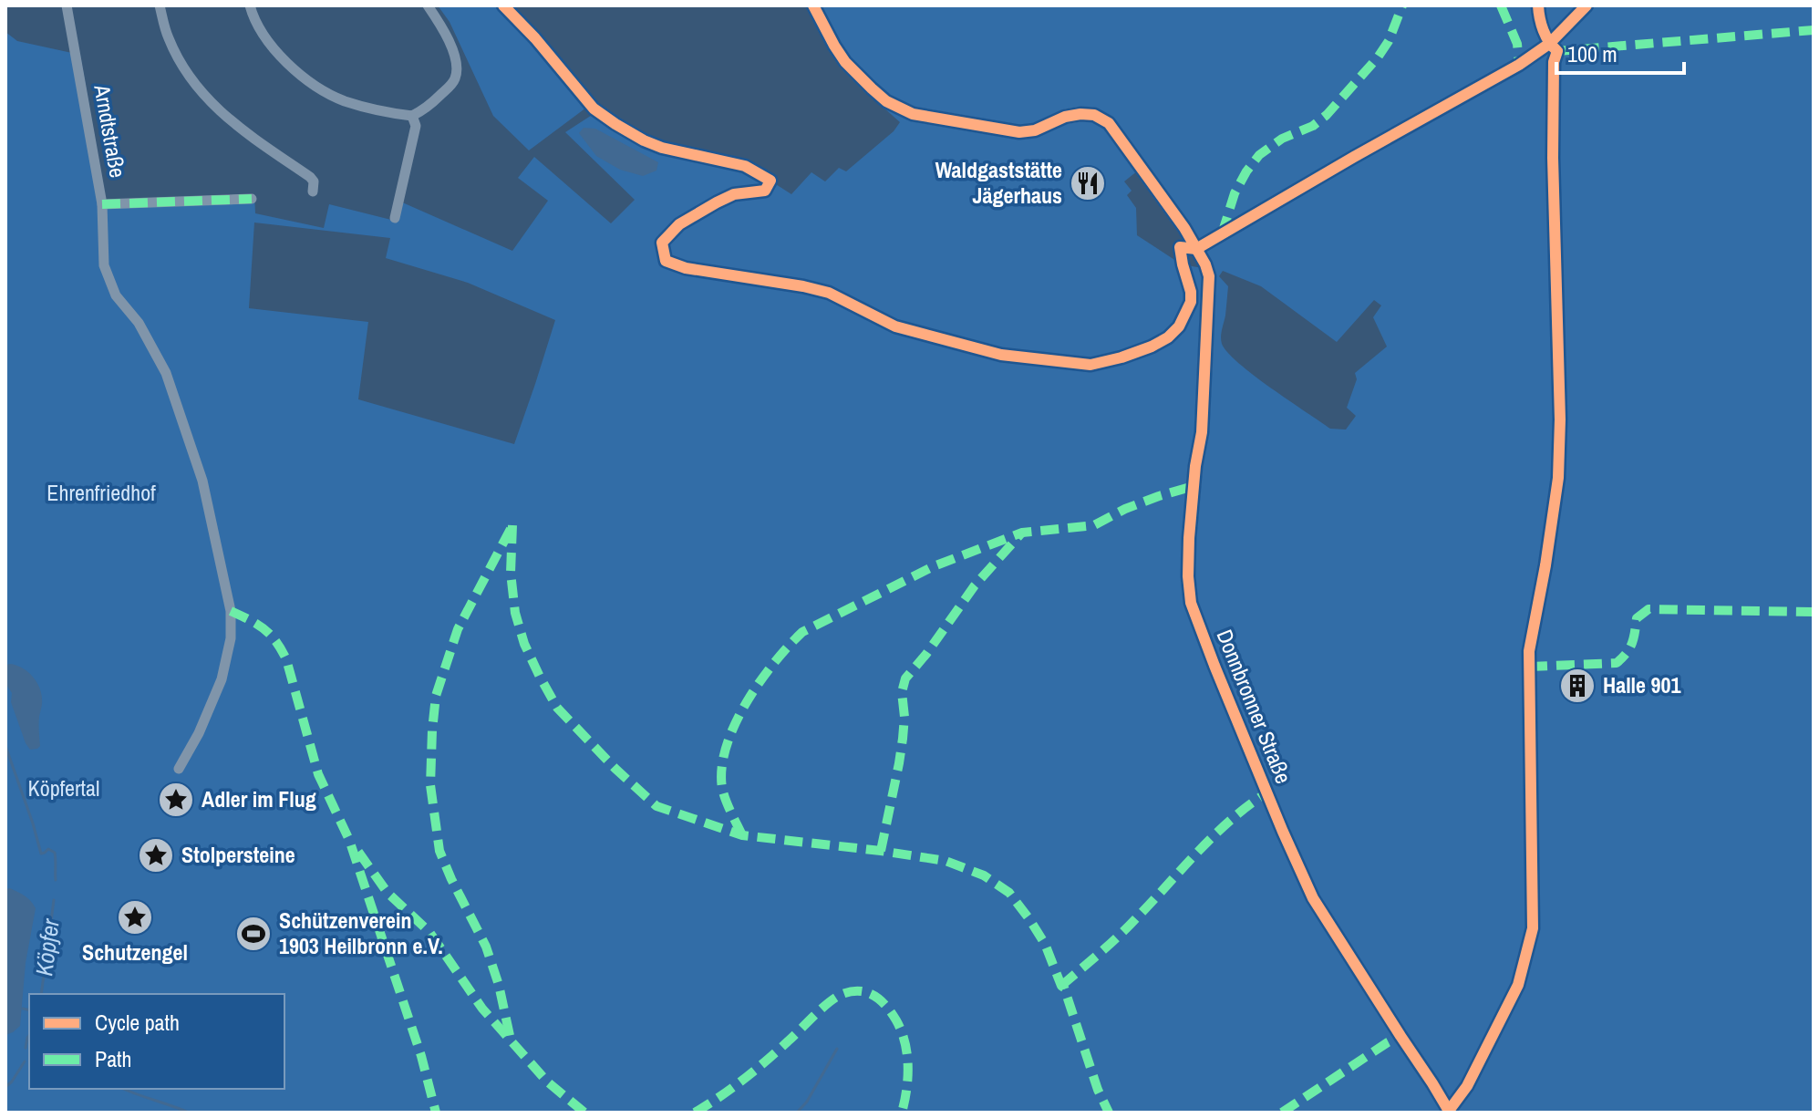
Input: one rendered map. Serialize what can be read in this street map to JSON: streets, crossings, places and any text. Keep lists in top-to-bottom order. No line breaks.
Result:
{"streets":{"street":["Arndtstraße","Donnbronner Straße"]},"water":["Köpfer"],"parks":["Ehrenfriedhof","Köpfertal"],"places":{"restaurant":["Waldgaststätte Jägerhaus"],"building":["Halle 901"],"place":["Adler im Flug","Stolpersteine","Schutzengel"],"sports":["Schützenverein 1903 Heilbronn e.V."]},"legend":["Cycle path","Path"],"scale_bar":"100 m"}
